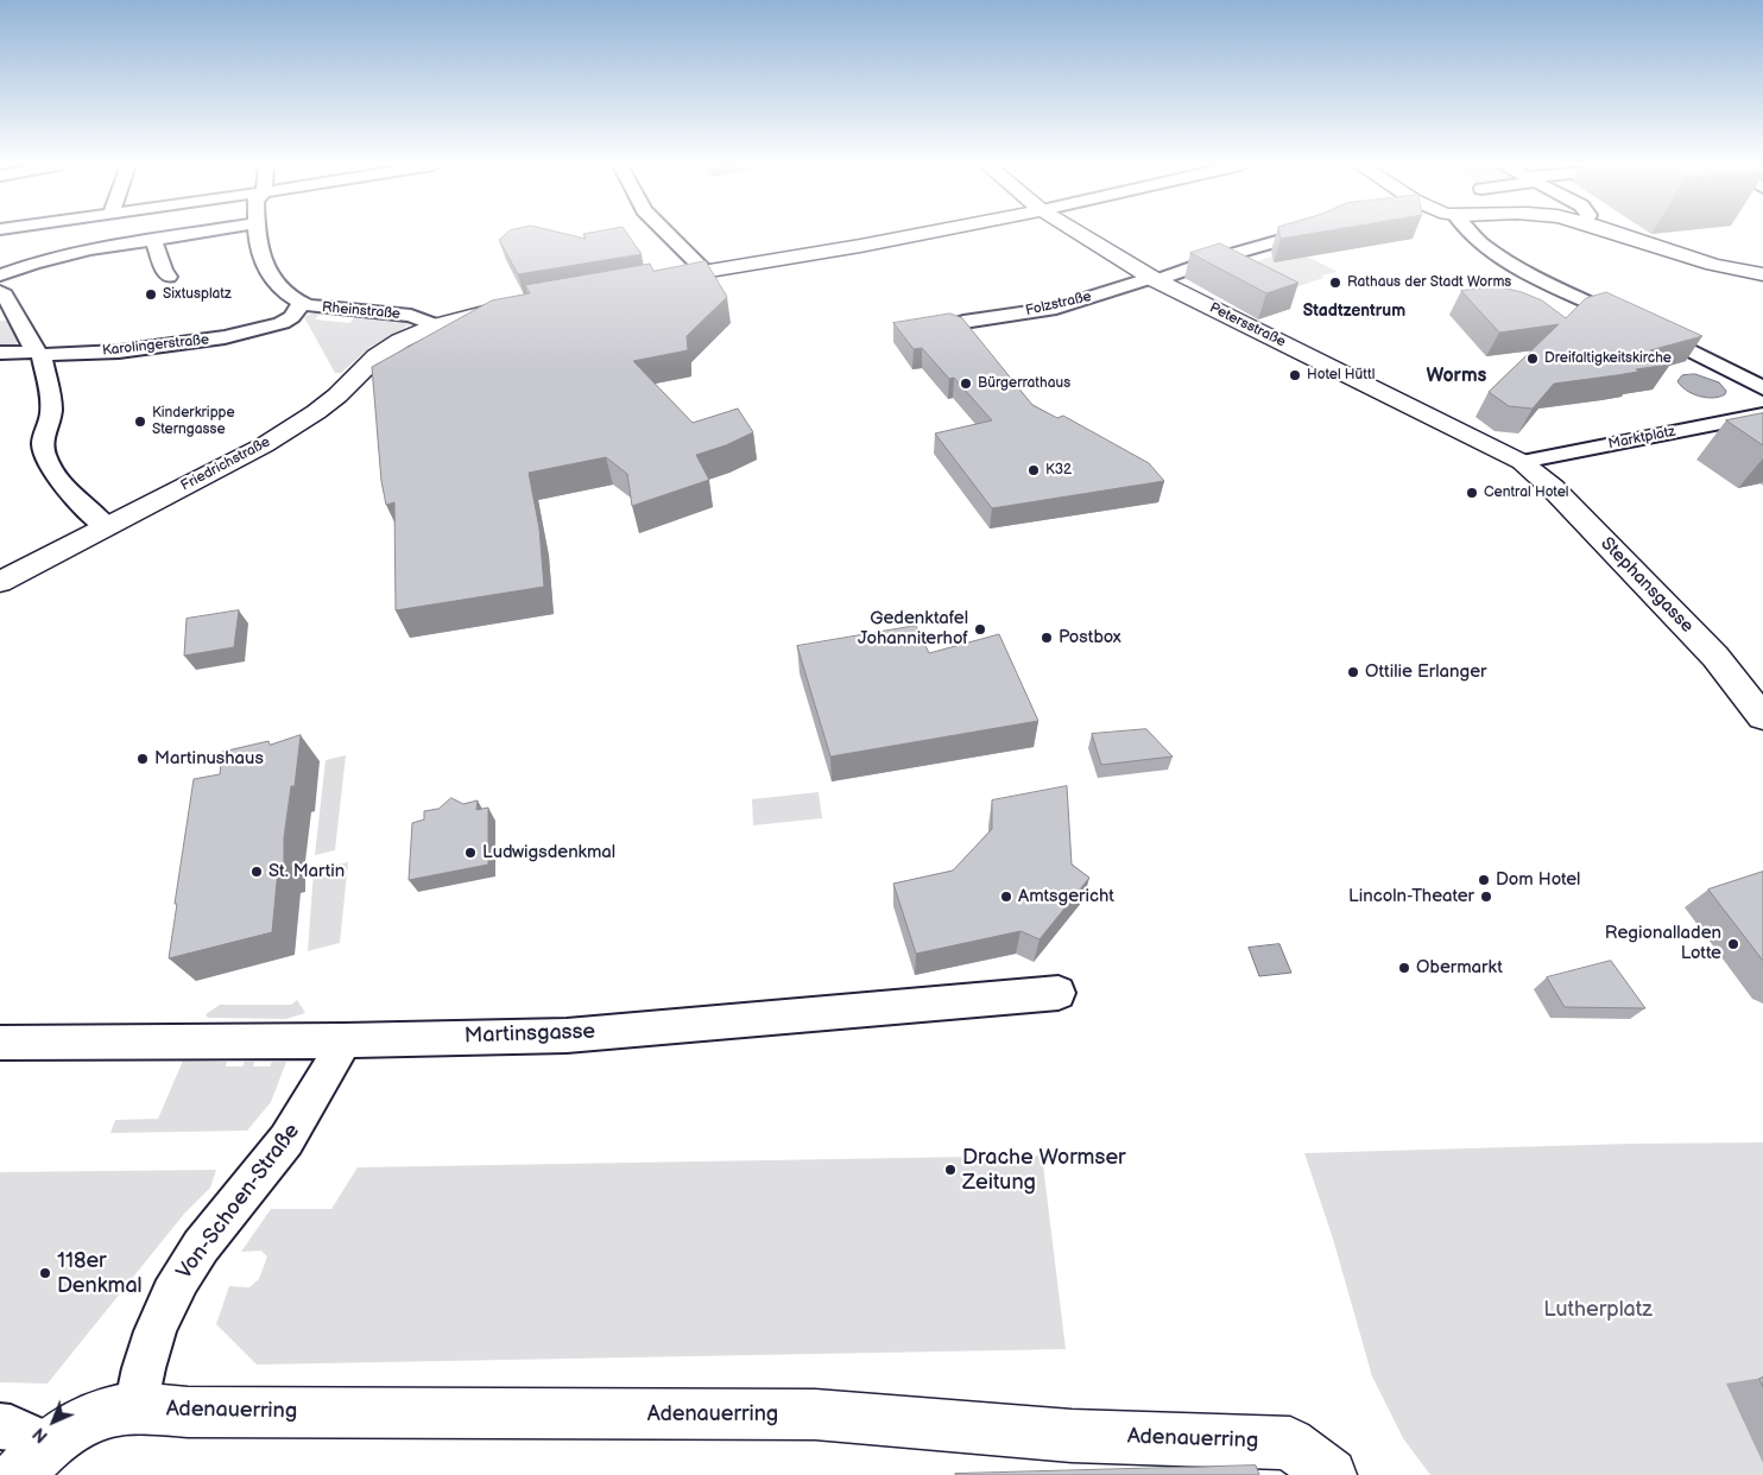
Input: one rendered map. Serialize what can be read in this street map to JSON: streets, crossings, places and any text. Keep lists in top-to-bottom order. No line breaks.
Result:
{"streets":{"street":["Folzstraße","Rheinstraße","Petersstraße","Karolingerstraße","Marktplatz","Friedrichstraße","Stephansgasse","Martinsgasse","Von-Schoen-Straße","Adenauerring"]},"crossings":[["Folzstraße","Petersstraße"],["Rheinstraße","Karolingerstraße"],["Rheinstraße","Friedrichstraße"],["Petersstraße","Marktplatz"],["Petersstraße","Stephansgasse"],["Marktplatz","Stephansgasse"],["Martinsgasse","Von-Schoen-Straße"],["Von-Schoen-Straße","Adenauerring"]],"districts":["Stadtzentrum","Worms"],"parks":["Lutherplatz"],"places":["Rathaus der Stadt Worms","Sixtusplatz","Dreifaltigkeitskirche","Hotel Hüttl","Bürgerrathaus","Kinderkrippe Sterngasse","K32","Central Hotel","Gedenktafel Johanniterhof","Postbox","Ottilie Erlanger","Martinushaus","Ludwigsdenkmal","St. Martin","Dom Hotel","Amtsgericht","Lincoln-Theater","Regionalladen Lotte","Obermarkt","Drache Wormser Zeitung","118er Denkmal"],"north":"bottom left"}
